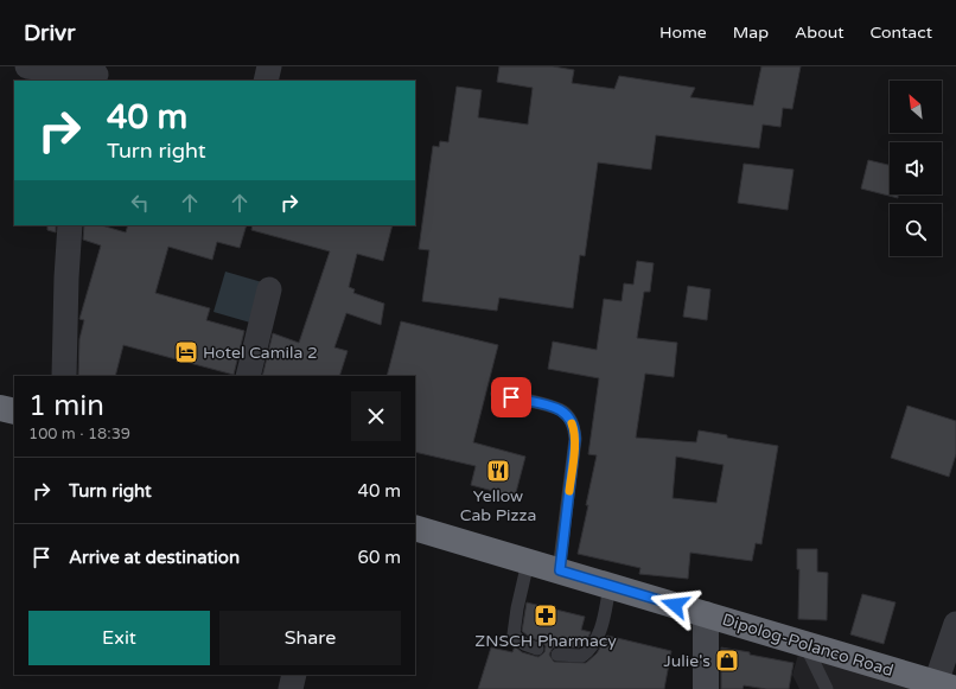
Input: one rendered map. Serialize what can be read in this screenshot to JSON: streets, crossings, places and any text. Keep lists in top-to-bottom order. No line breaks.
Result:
{"streets":{"highway":["Dipolog-Polanco Road"]},"places":{"hotel":["Hotel Camila 2"],"restaurant":["Yellow Cab Pizza"],"pharmacy":["ZNSCH Pharmacy"],"shop":["Julie's"]},"north":"top left","page":{"header":"Drivr","nav":["Home","Map","About","Contact"],"turn":["40 m","Turn right"],"heading":["1 min","100 m · 18:39"],"list":[{"name":"Turn right","value":"40 m"},{"name":"Arrive at destination","value":"60 m"}],"buttons":["Exit","Share"]}}
